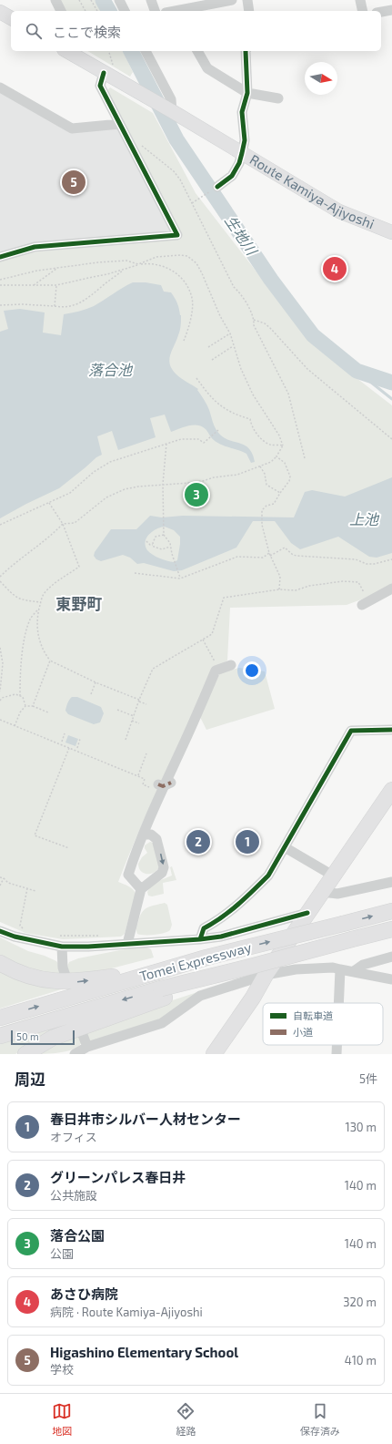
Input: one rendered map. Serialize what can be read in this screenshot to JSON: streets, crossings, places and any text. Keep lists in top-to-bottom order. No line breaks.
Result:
{"streets":{"highway":["Tomei Expressway"],"main road":["Route Kamiya-Ajiyoshi"]},"districts":["東野町"],"water":["生地川","落合池","上池"],"legend":["自転車道","小道"],"scale_bar":"50 m","north":"right","page":{"search":"ここで検索","pins":["5","4","3","1","2"],"scale":"50 m","heading":["周辺","5件"],"list":[{"mark":"1","name":"春日井市シルバー人材センター","note":"オフィス","value":"130 m"},{"mark":"2","name":"グリーンパレス春日井","note":"公共施設","value":"140 m"},{"mark":"3","name":"落合公園","note":"公園","value":"140 m"},{"mark":"4","name":"あさひ病院","note":"病院 · Route Kamiya-Ajiyoshi","value":"320 m"},{"mark":"5","name":"Higashino Elementary School","note":"学校","value":"410 m"}],"nav":["地図","経路","保存済み"]}}
